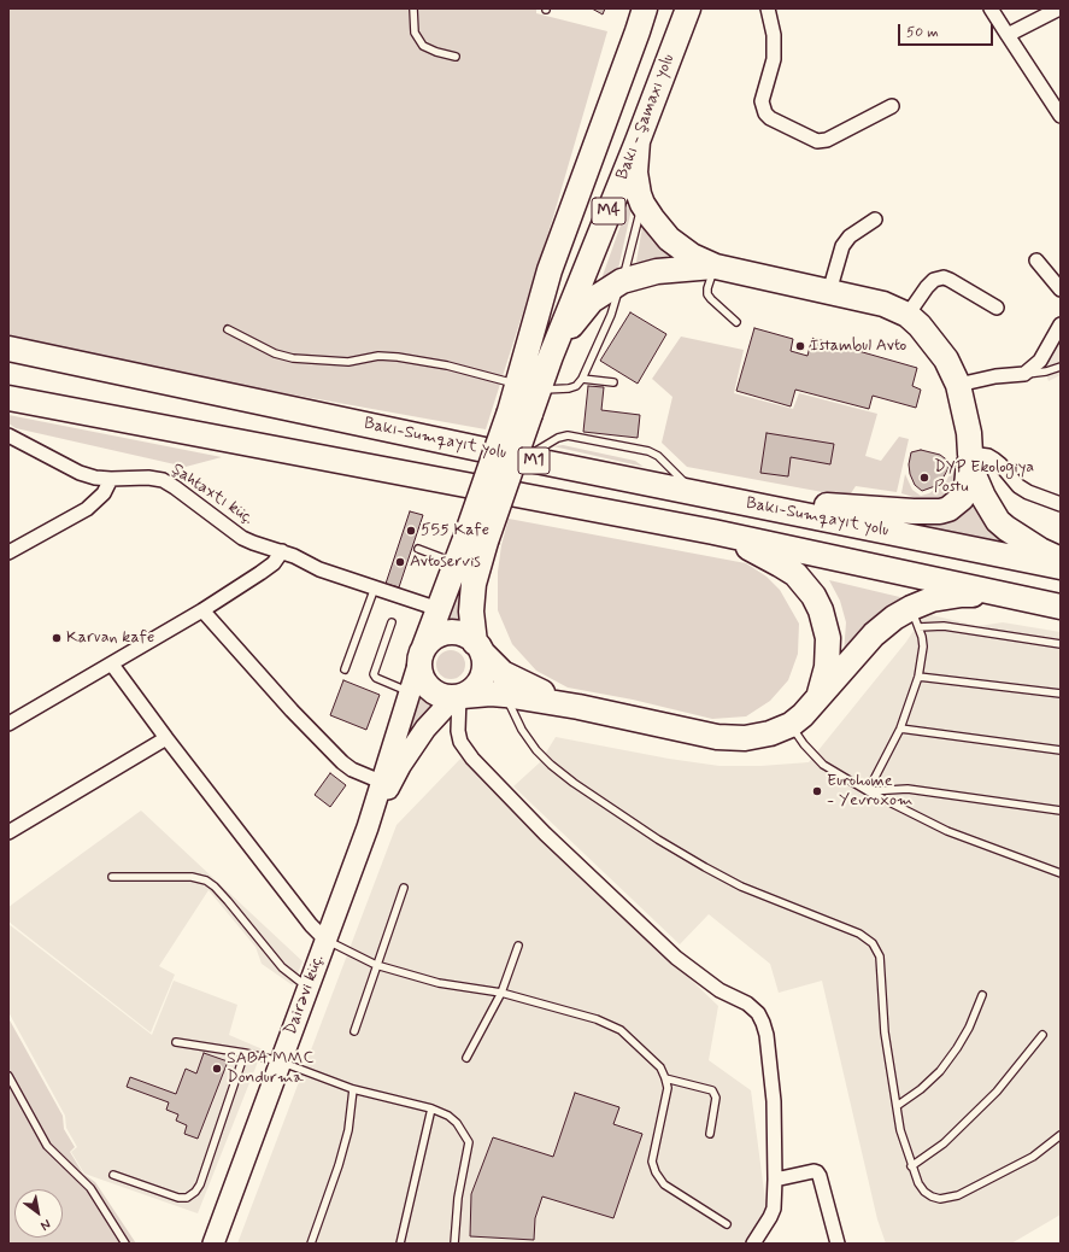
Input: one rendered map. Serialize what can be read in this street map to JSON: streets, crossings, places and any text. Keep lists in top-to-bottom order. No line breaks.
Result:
{"streets":{"highway":["Bakı - Şamaxı yolu","M4","Bakı-Sumqayıt yolu","M1"],"main road":["Dairəvi küç."],"street":["Şahtaxtı küç."]},"places":["İstambul Avto","DYP Ekologiya Postu","555 Kafe","Avtoservis","Karvan kafe","Eurohome - Yevroxom","SABA MMC Dondurma"],"scale_bar":"50 m","north":"bottom right"}
